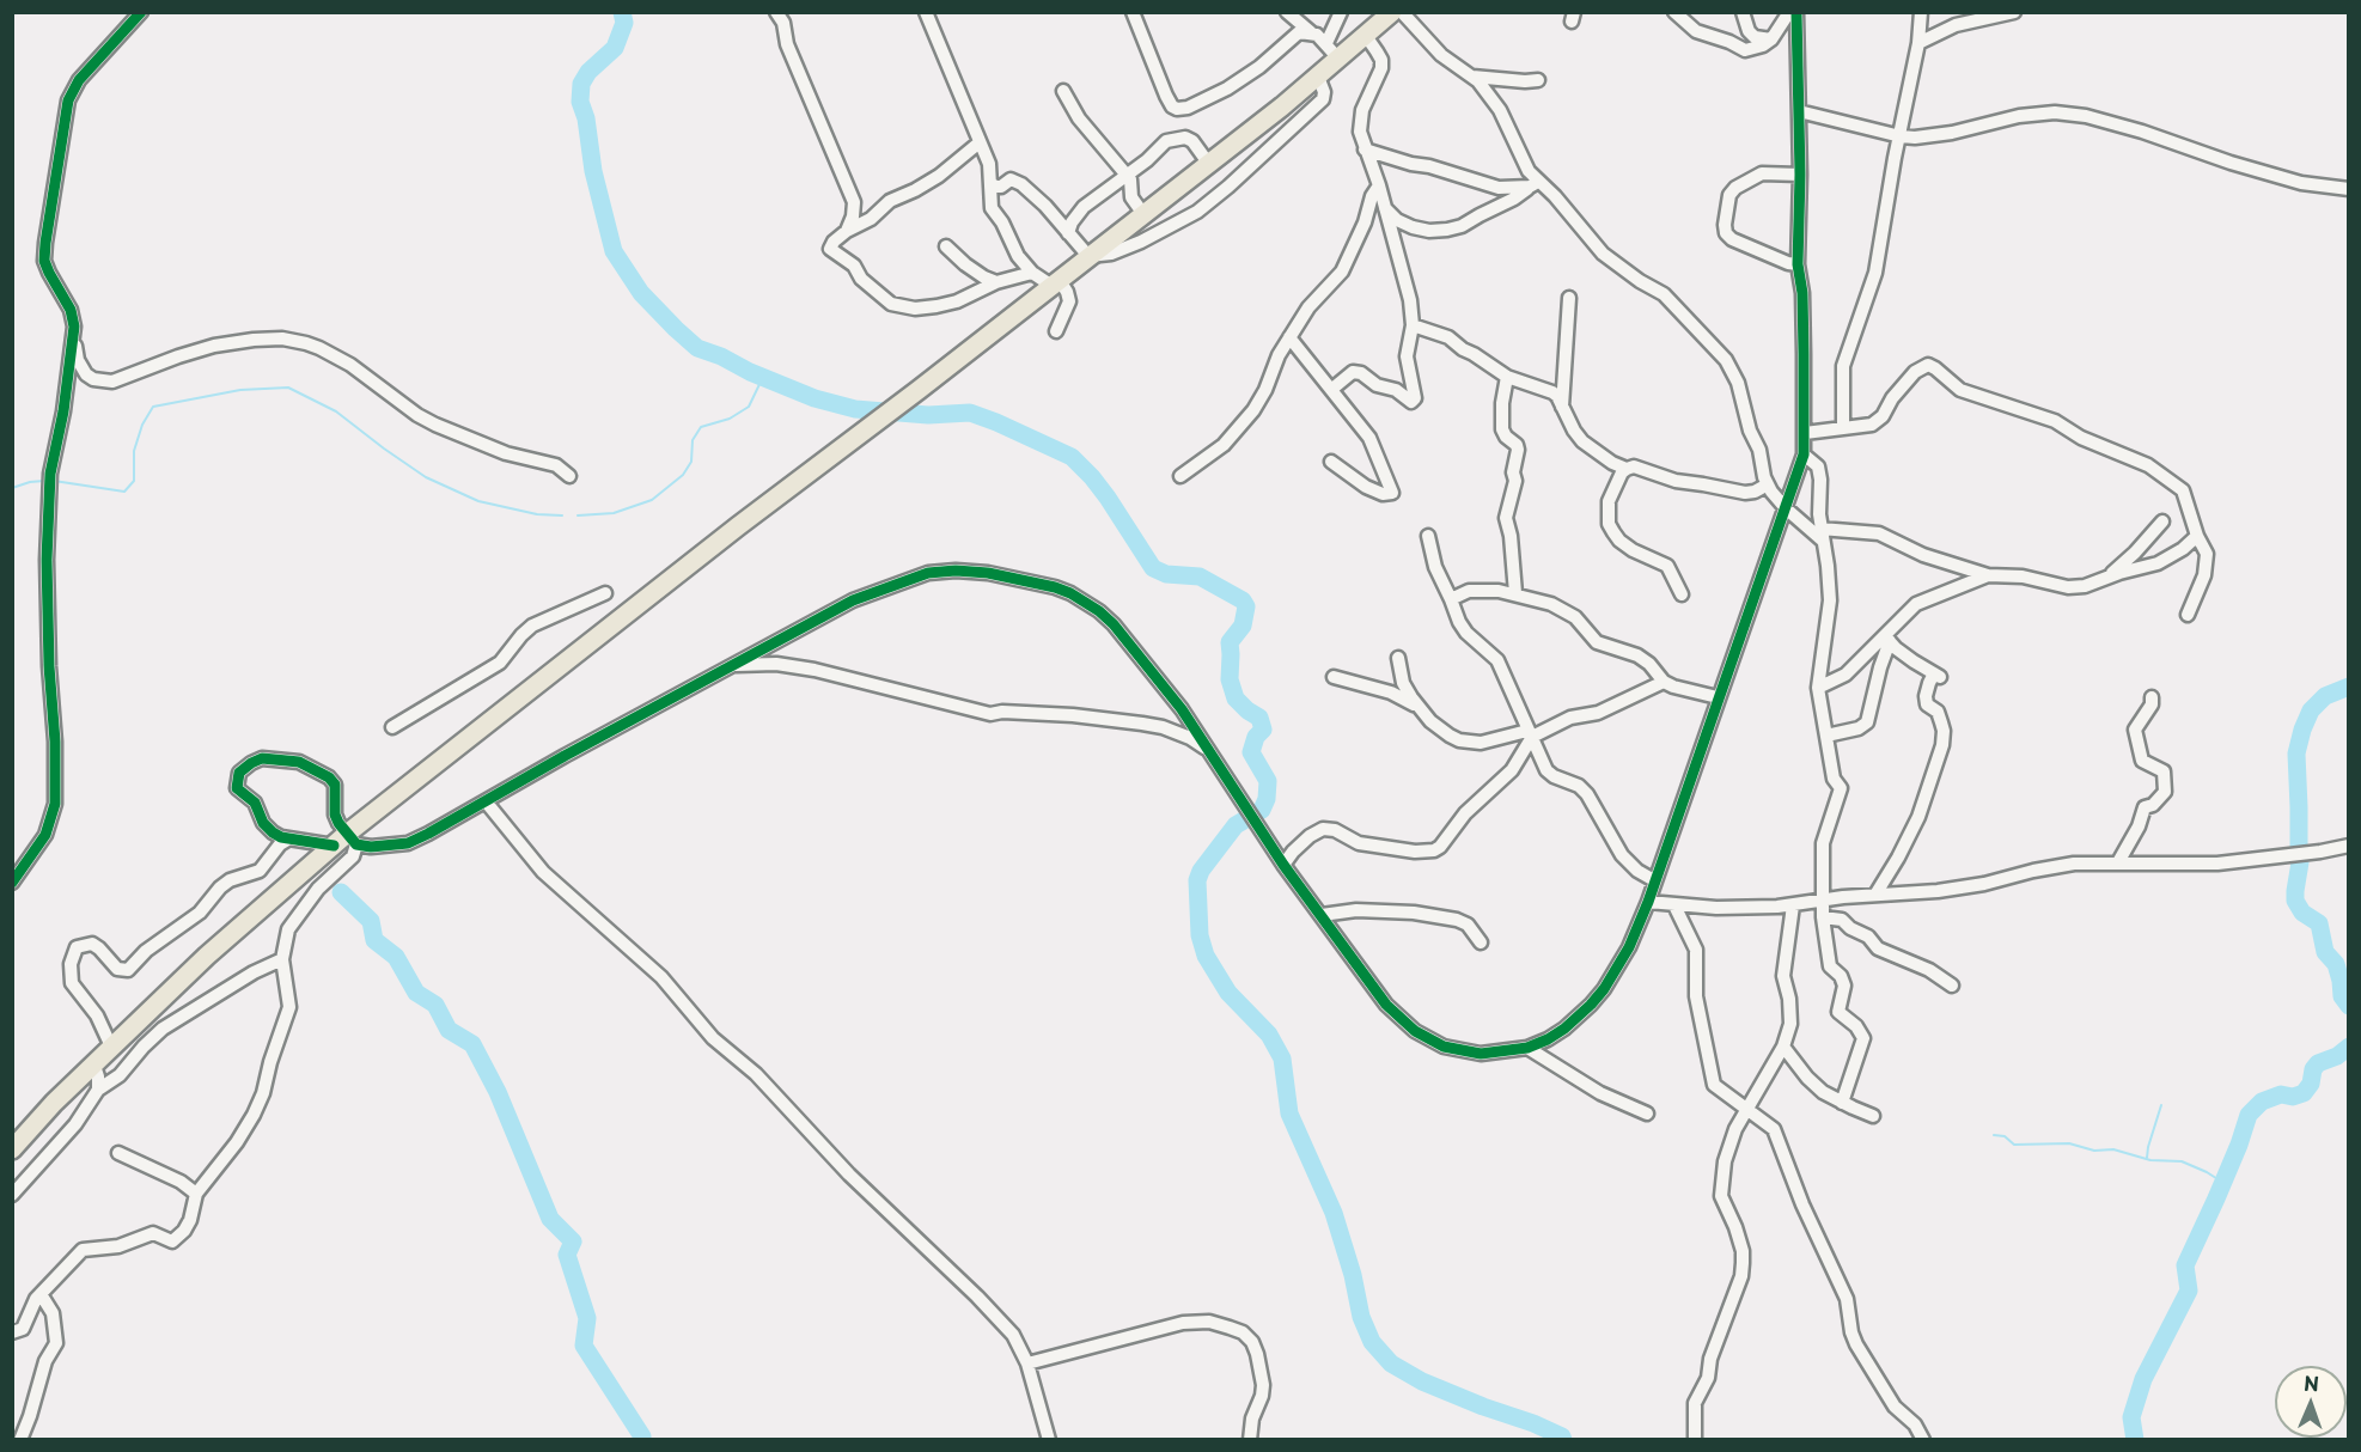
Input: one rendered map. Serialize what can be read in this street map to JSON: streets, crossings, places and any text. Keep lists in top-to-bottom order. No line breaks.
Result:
{"north":"top"}
